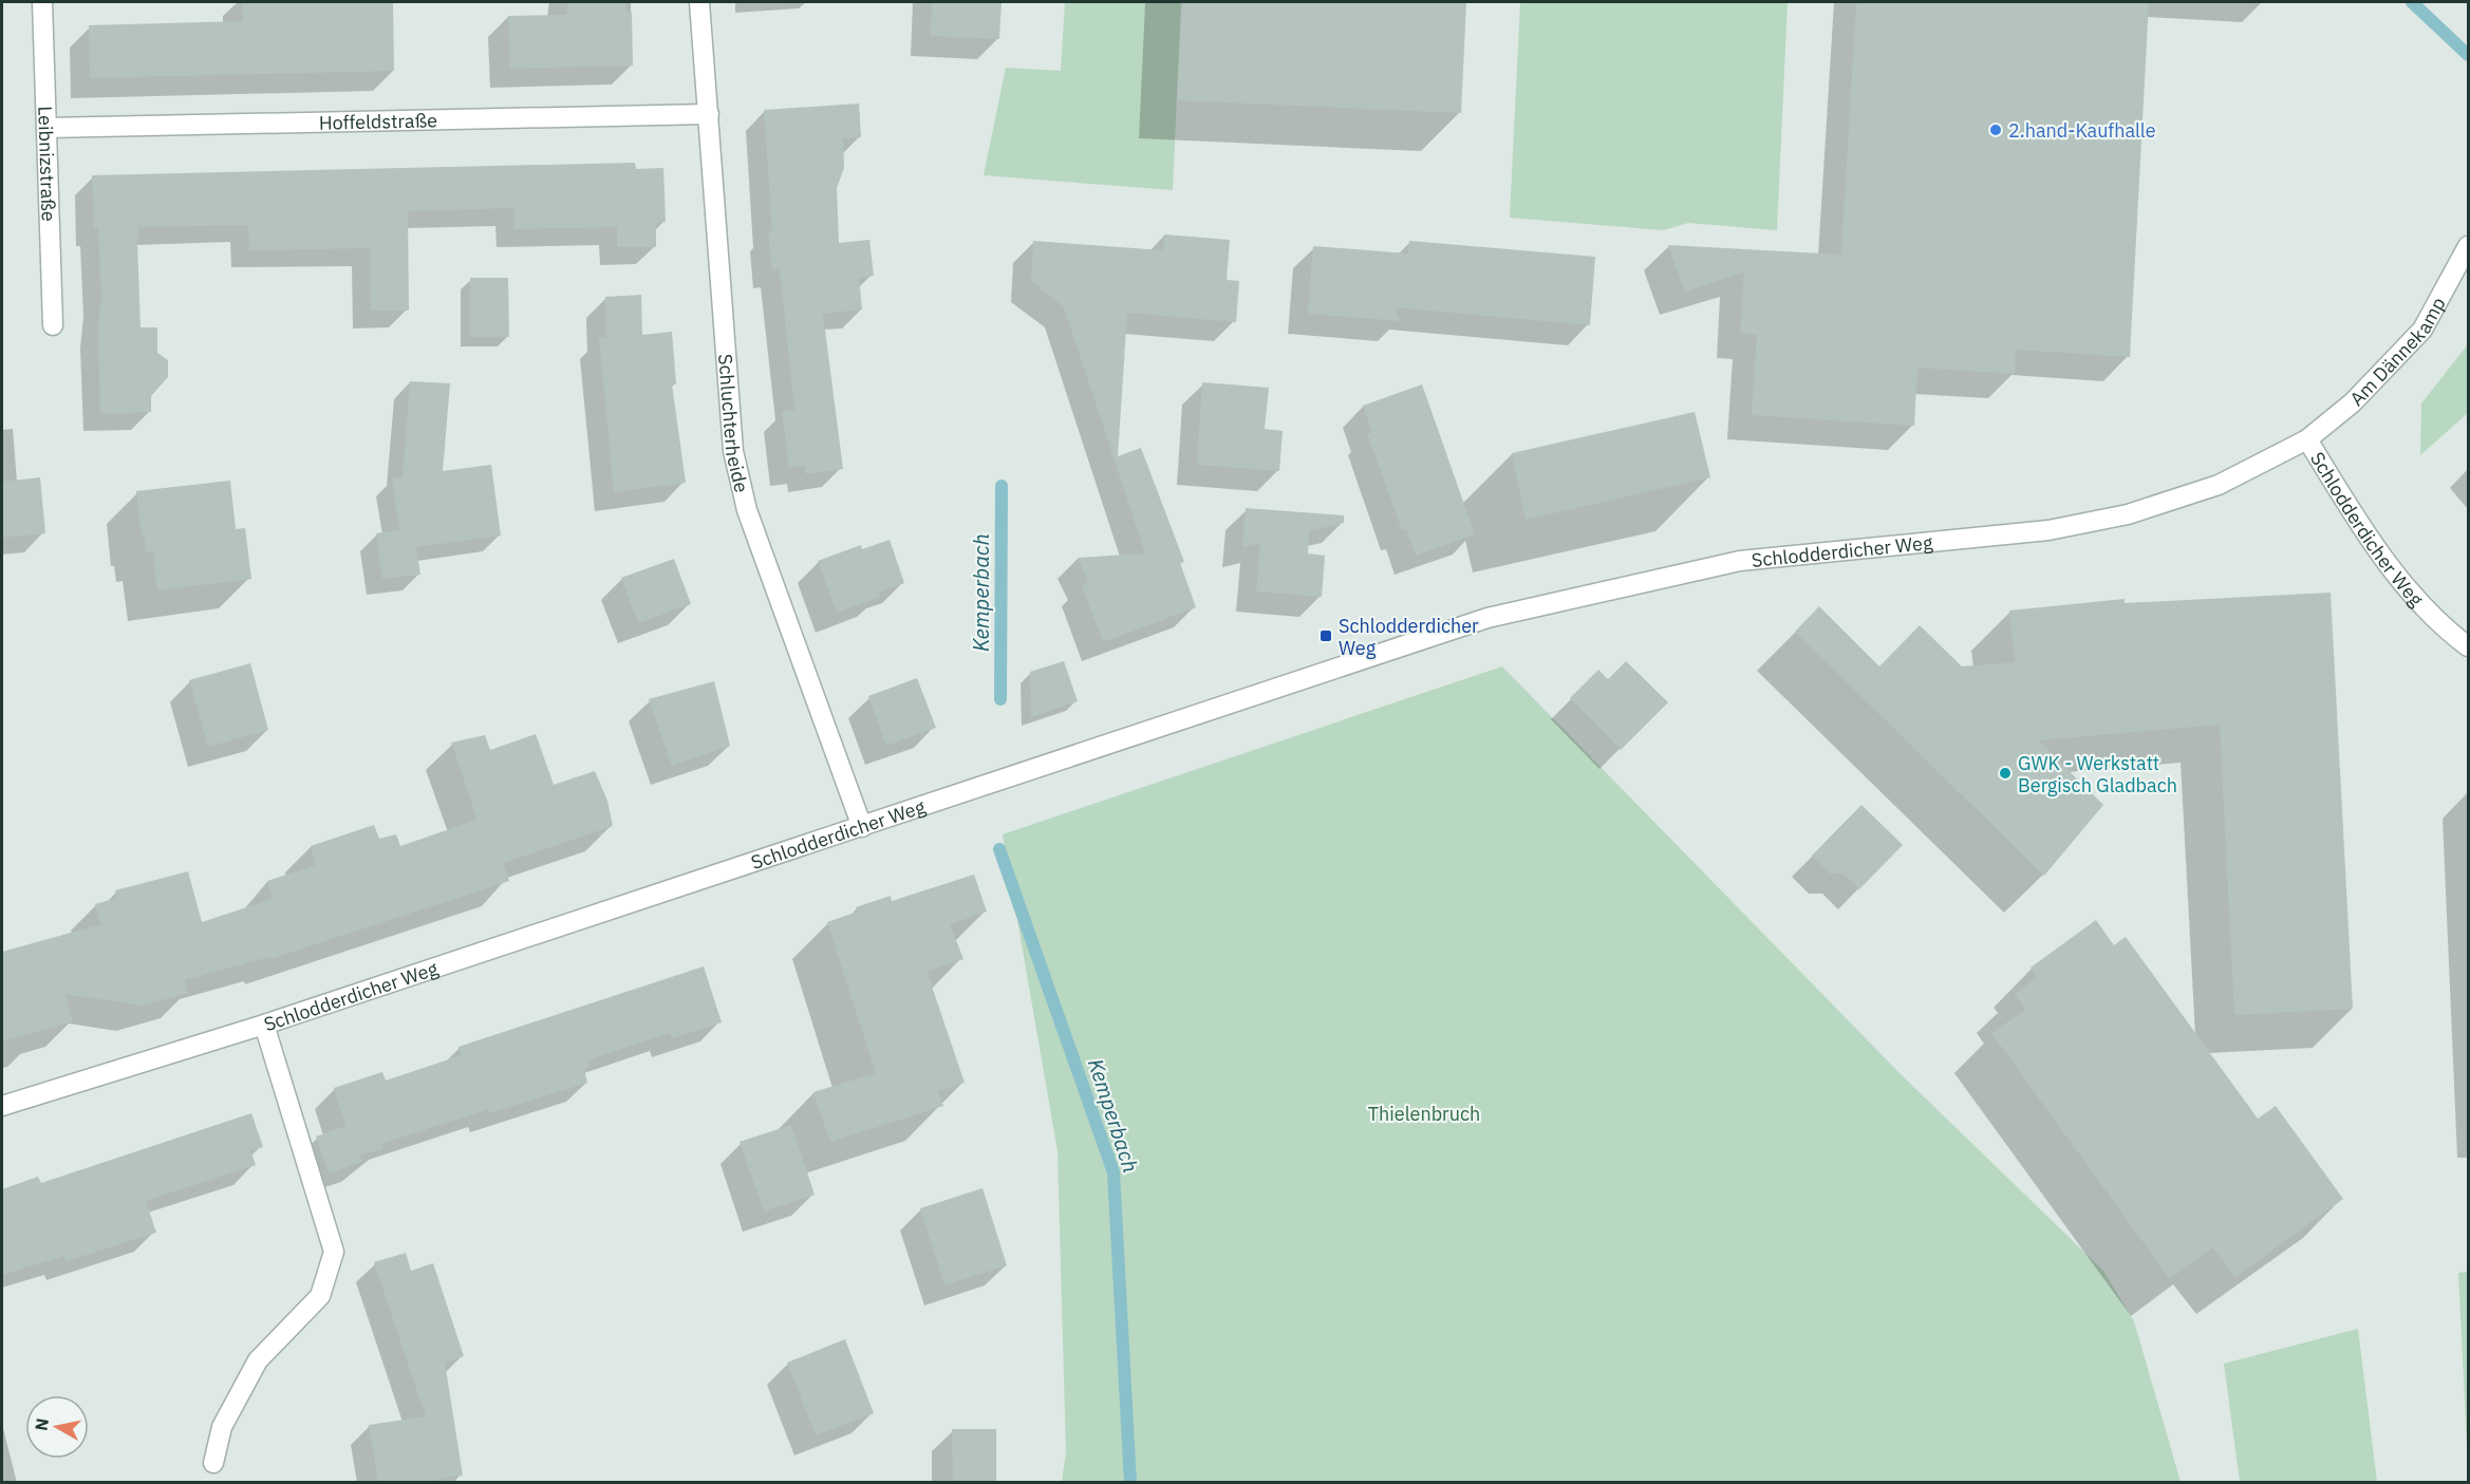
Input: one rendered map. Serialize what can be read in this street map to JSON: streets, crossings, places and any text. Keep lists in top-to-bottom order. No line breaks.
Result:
{"streets":{"street":["Hoffeldstraße","Leibnizstraße","Am Dännekamp","Schluchterheide","Schlodderdicher Weg"]},"crossings":[["Hoffeldstraße","Leibnizstraße"],["Hoffeldstraße","Schluchterheide"],["Am Dännekamp","Schlodderdicher Weg"],["Schluchterheide","Schlodderdicher Weg"]],"water":["Kemperbach"],"parks":["Thielenbruch"],"places":{"other":["2.hand-Kaufhalle","GWK - Werkstatt Bergisch Gladbach"],"transit":["Schlodderdicher Weg"]},"north":"left"}
